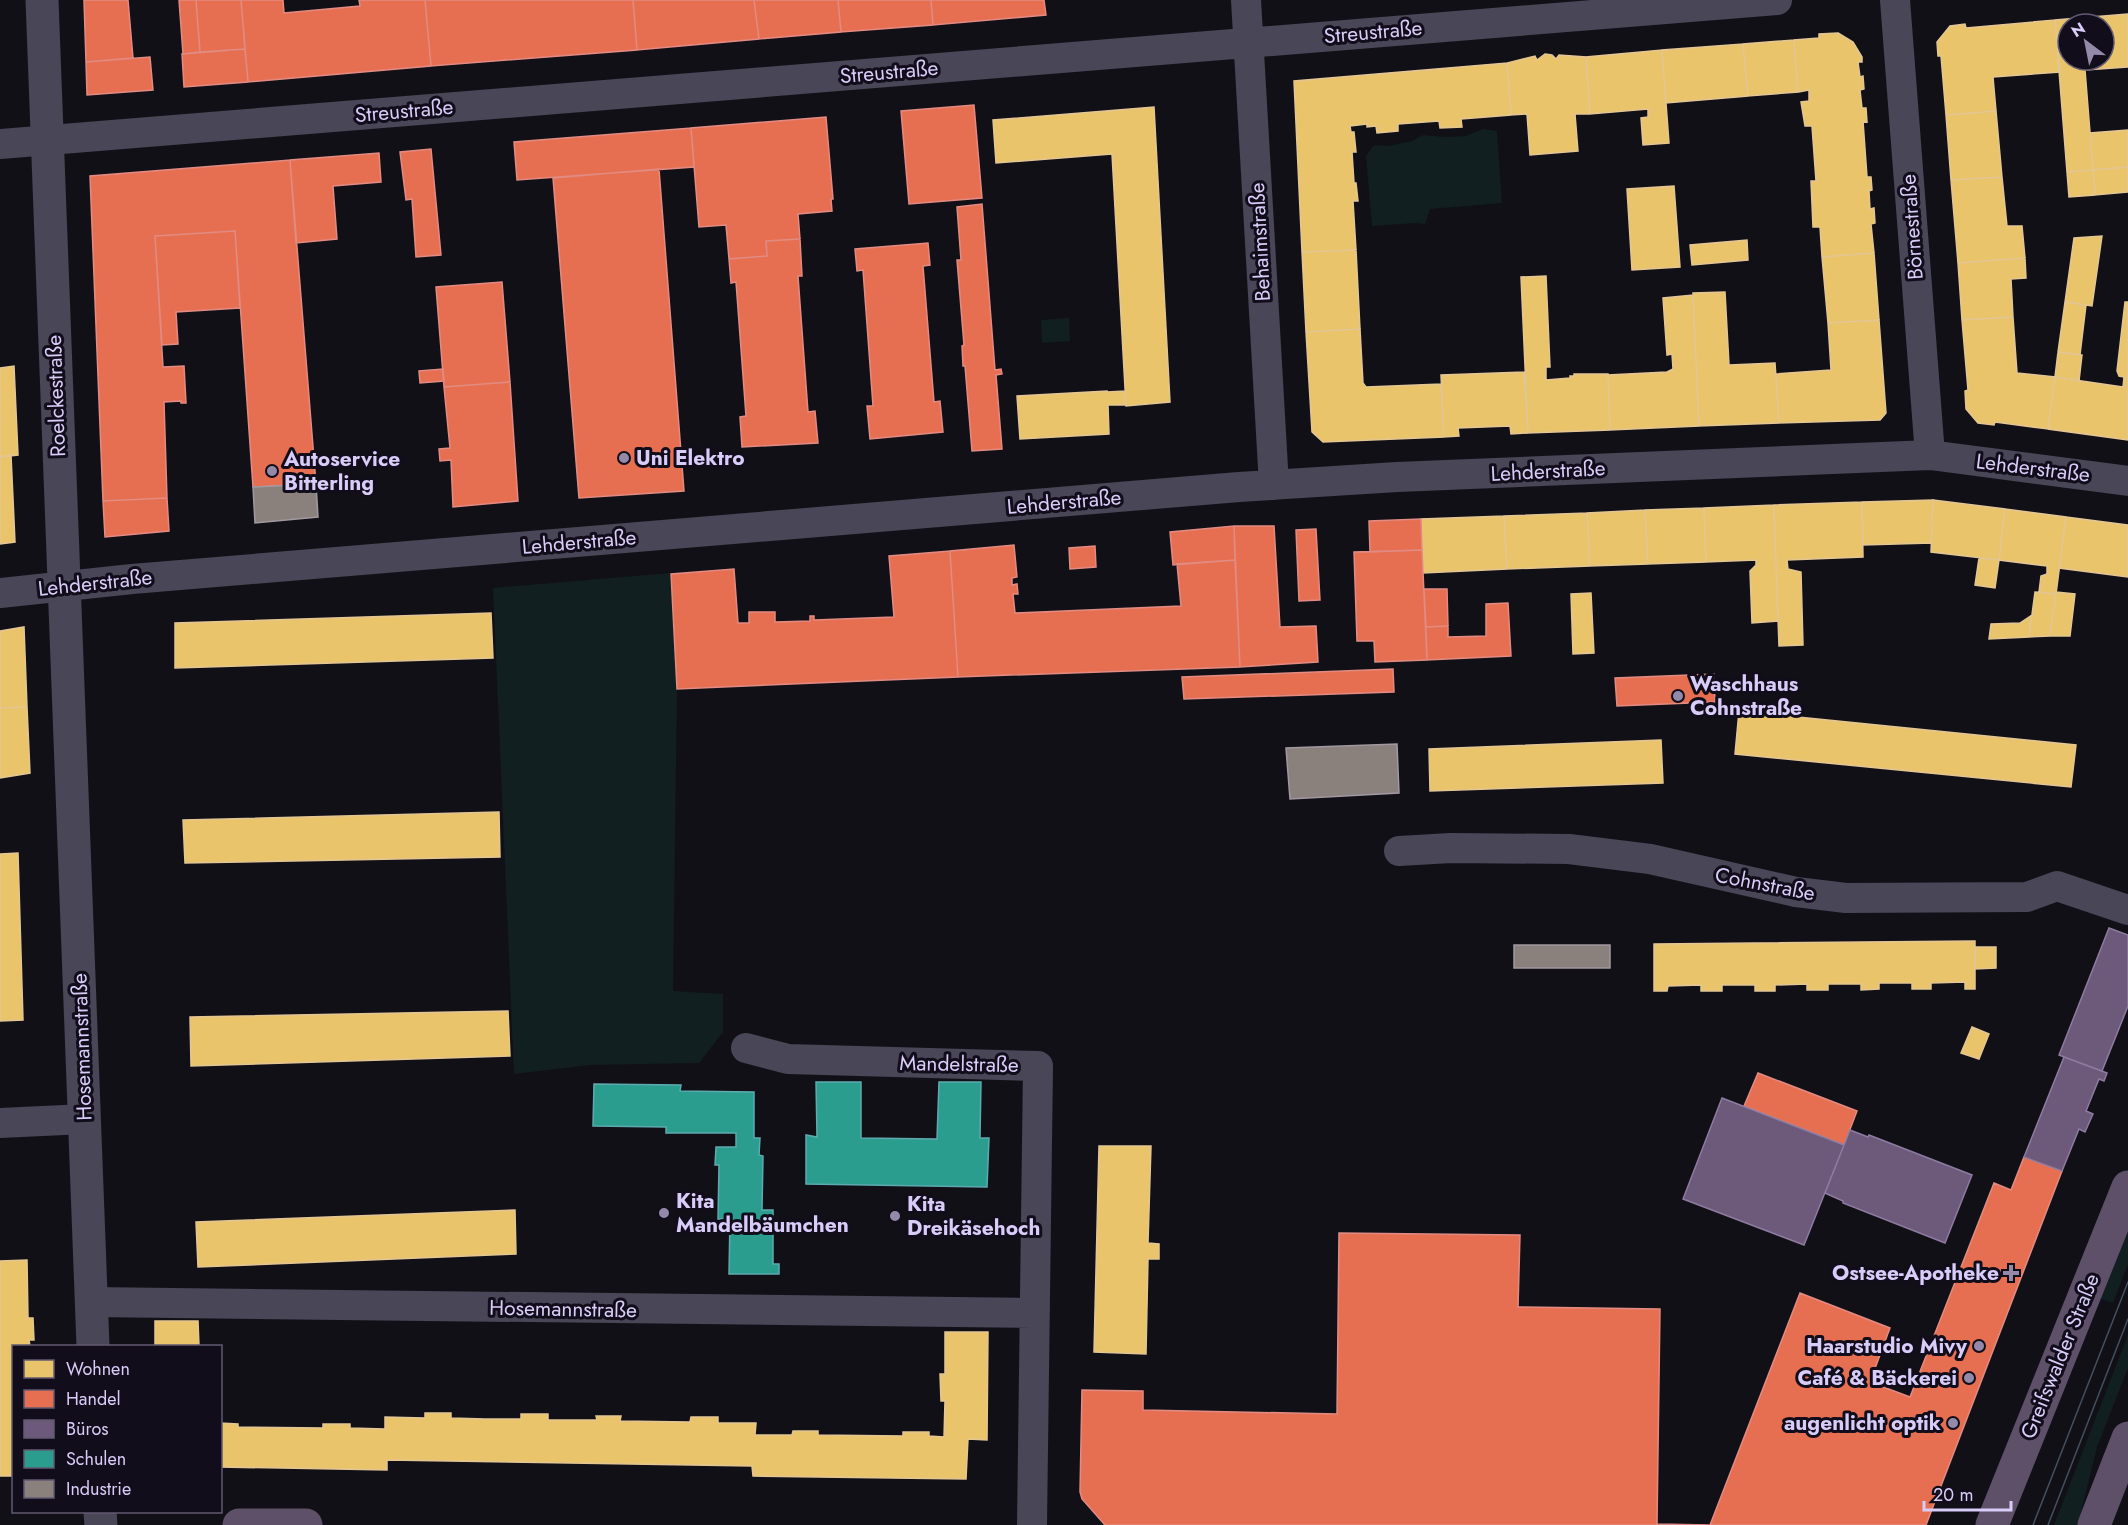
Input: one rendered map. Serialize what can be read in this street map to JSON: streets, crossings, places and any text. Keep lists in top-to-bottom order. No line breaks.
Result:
{"streets":{"main road":["Greifswalder Straße"],"street":["Streustraße","Börnestraße","Behaimstraße","Roelckestraße","Lehderstraße","Cohnstraße","Hosemannstraße","Mandelstraße"]},"crossings":[["Streustraße","Behaimstraße"],["Streustraße","Roelckestraße"],["Börnestraße","Lehderstraße"],["Behaimstraße","Lehderstraße"],["Roelckestraße","Lehderstraße"],["Roelckestraße","Hosemannstraße"],["Hosemannstraße","Mandelstraße"]],"places":{"other":["Uni Elektro","Autoservice Bitterling","Waschhaus Cohnstraße","Kita Mandelbäumchen","Kita Dreikäsehoch","Haarstudio Mivy","Café & Bäckerei","augenlicht optik"],"health":["Ostsee-Apotheke"]},"legend":["Wohnen","Handel","Büros","Schulen","Industrie"],"scale_bar":"20 m","north":"top left"}
